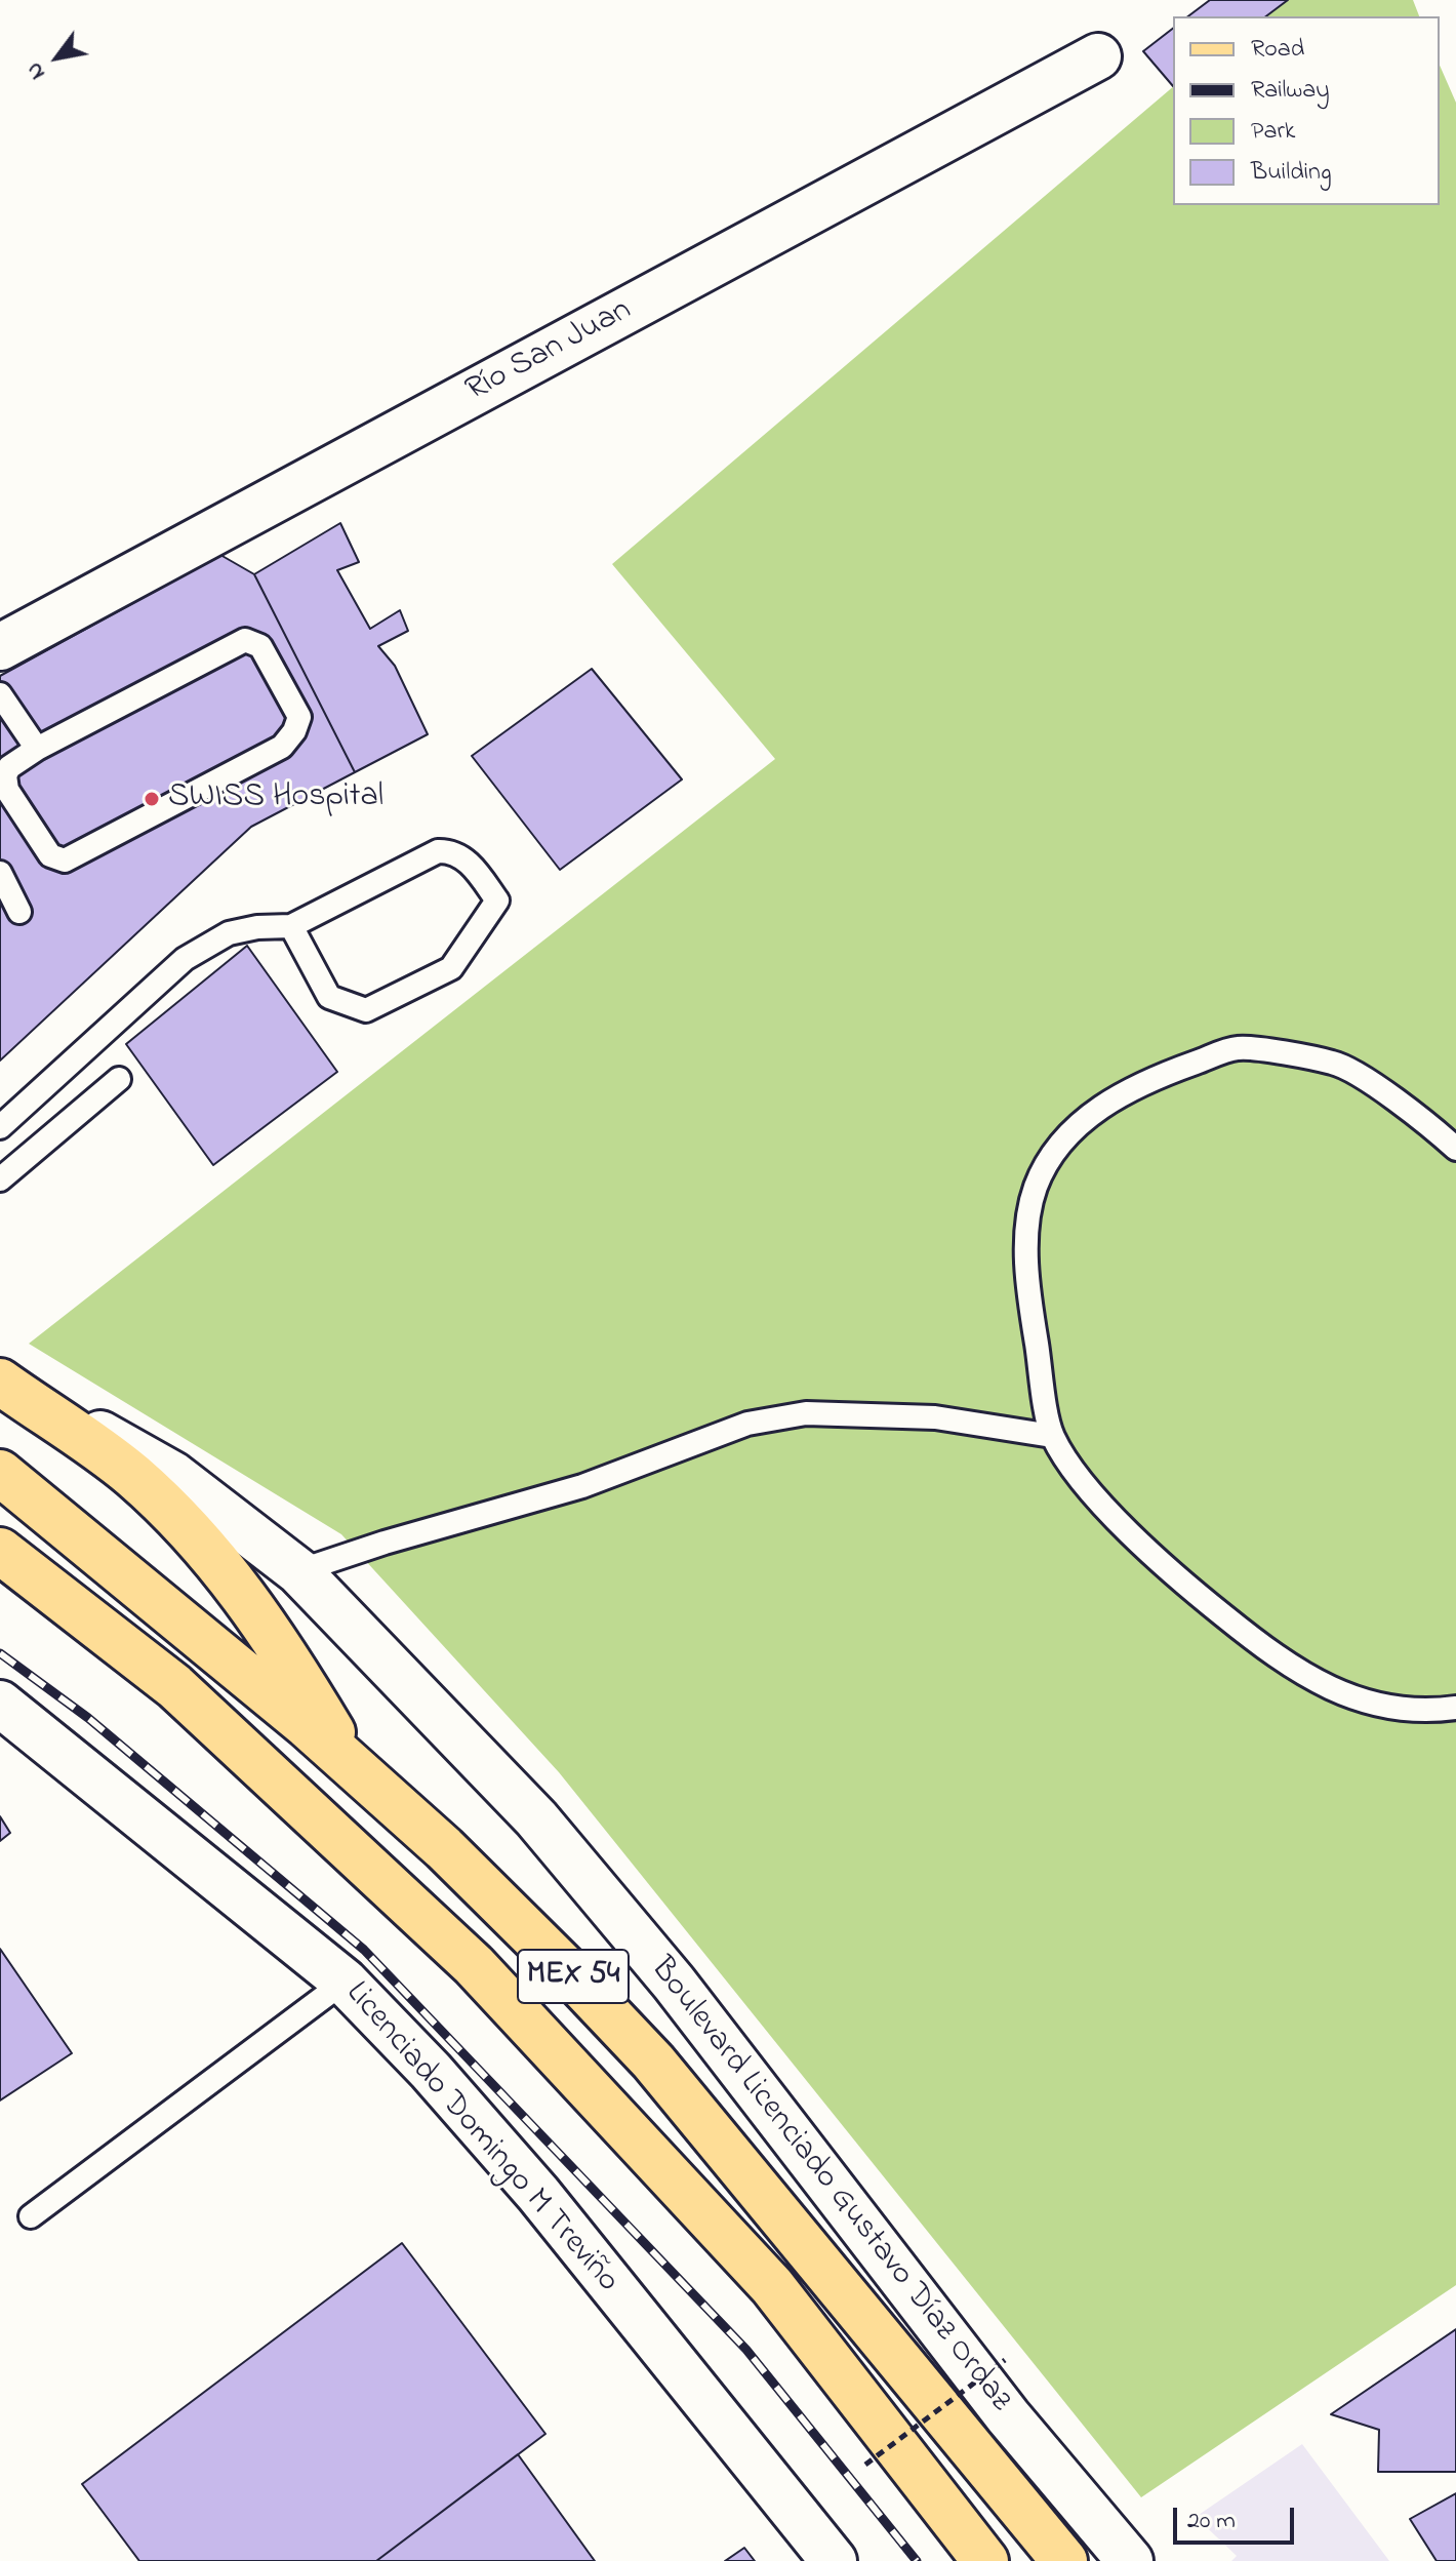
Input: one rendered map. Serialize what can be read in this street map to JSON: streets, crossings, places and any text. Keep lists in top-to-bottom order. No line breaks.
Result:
{"streets":{"main road":["Río San Juan","MEX 54","Licenciado Domingo M Treviño","Boulevard Licenciado Gustavo Díaz Ordaz"]},"places":["SWISS Hospital"],"legend":["Road","Railway","Park","Building"],"scale_bar":"20 m","north":"bottom left"}
